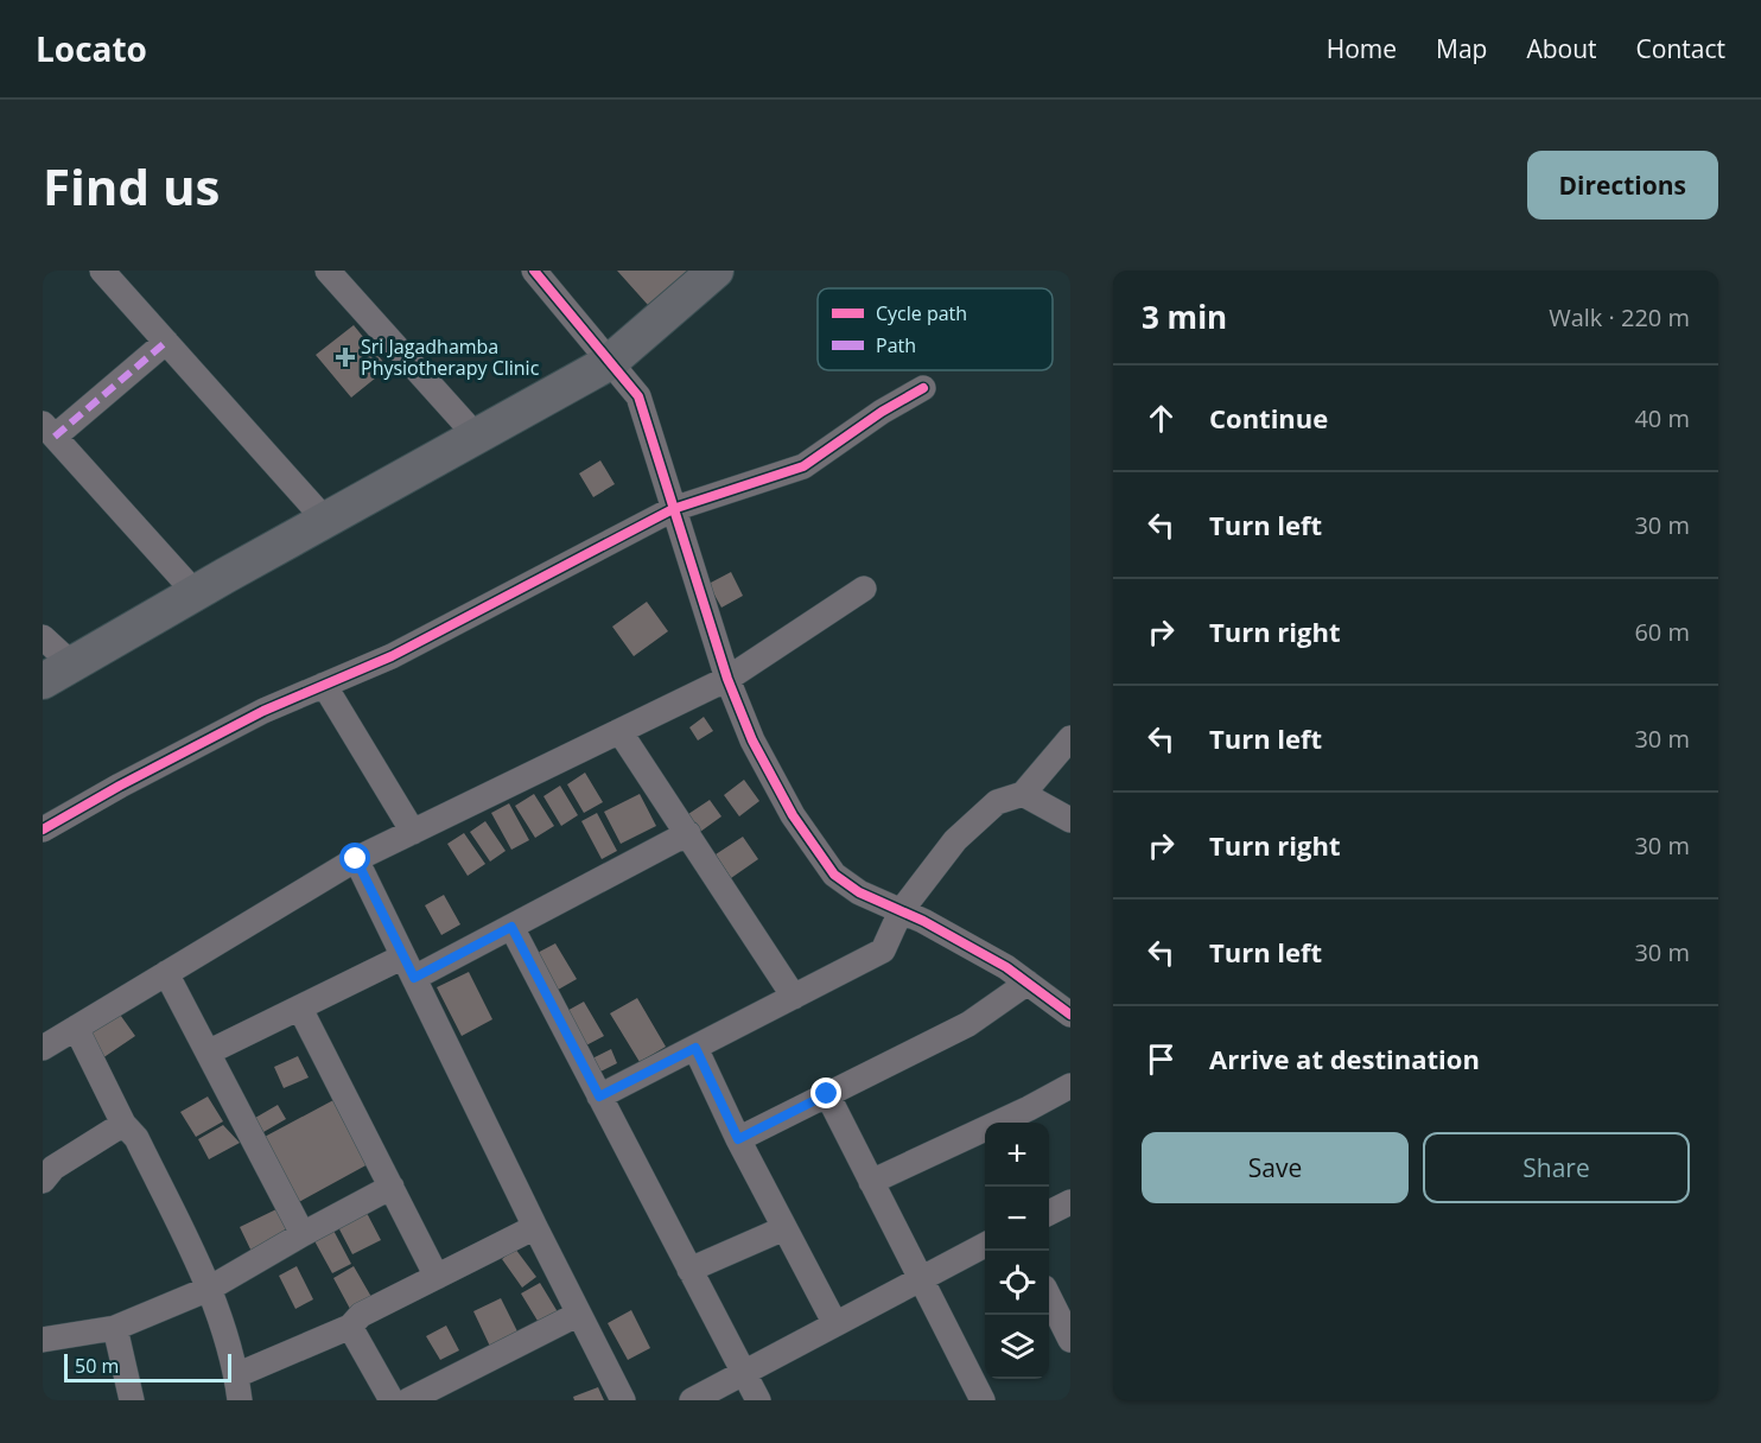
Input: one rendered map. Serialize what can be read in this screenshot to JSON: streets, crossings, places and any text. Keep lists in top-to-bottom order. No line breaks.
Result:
{"places":{"health":["Sri Jagadhamba Physiotherapy Clinic"]},"legend":["Cycle path","Path"],"scale_bar":"50 m","page":{"header":"Locato","nav":["Home","Map","About","Contact"],"buttons":["Directions",["Save","Share"]],"title":"Find us","heading":["3 min","Walk · 220 m"],"list":[["Continue","40 m"],["Turn left","30 m"],["Turn right","60 m"],["Turn left","30 m"],["Turn right","30 m"],["Turn left","30 m"],"Arrive at destination"],"map_buttons":["+","−"],"scale":"50 m"}}
